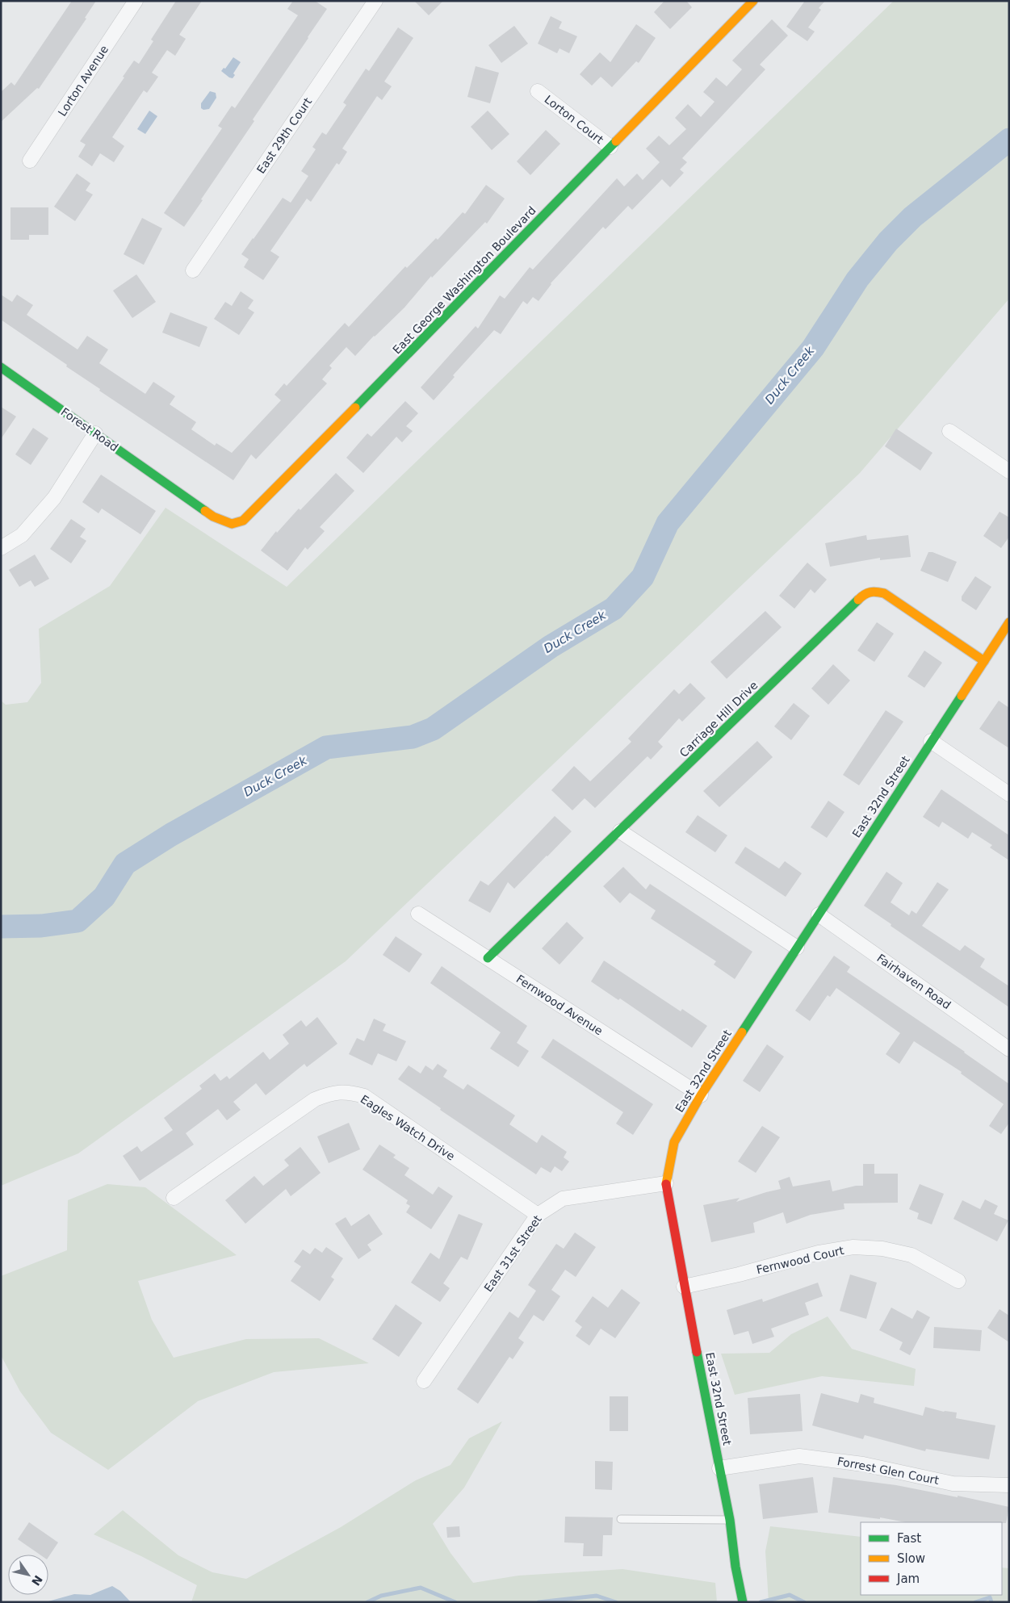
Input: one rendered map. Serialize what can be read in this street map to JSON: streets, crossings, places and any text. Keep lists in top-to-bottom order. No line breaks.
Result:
{"streets":{"street":["Lorton Avenue","Lorton Court","East 29th Court","East George Washington Boulevard","Forest Road","Carriage Hill Drive","East 32nd Street","Fairhaven Road","Fernwood Avenue","Eagles Watch Drive","East 31st Street","Fernwood Court","Forrest Glen Court"]},"crossings":[["Lorton Court","East George Washington Boulevard"],["East George Washington Boulevard","Forest Road"],["Carriage Hill Drive","East 32nd Street"],["Carriage Hill Drive","Fernwood Avenue"],["East 32nd Street","Fairhaven Road"],["East 32nd Street","Fernwood Avenue"],["East 32nd Street","East 31st Street"],["East 32nd Street","Fernwood Court"],["East 32nd Street","Forrest Glen Court"],["Eagles Watch Drive","East 31st Street"]],"water":["Duck Creek"],"legend":["Fast","Slow","Jam"],"north":"bottom right"}
